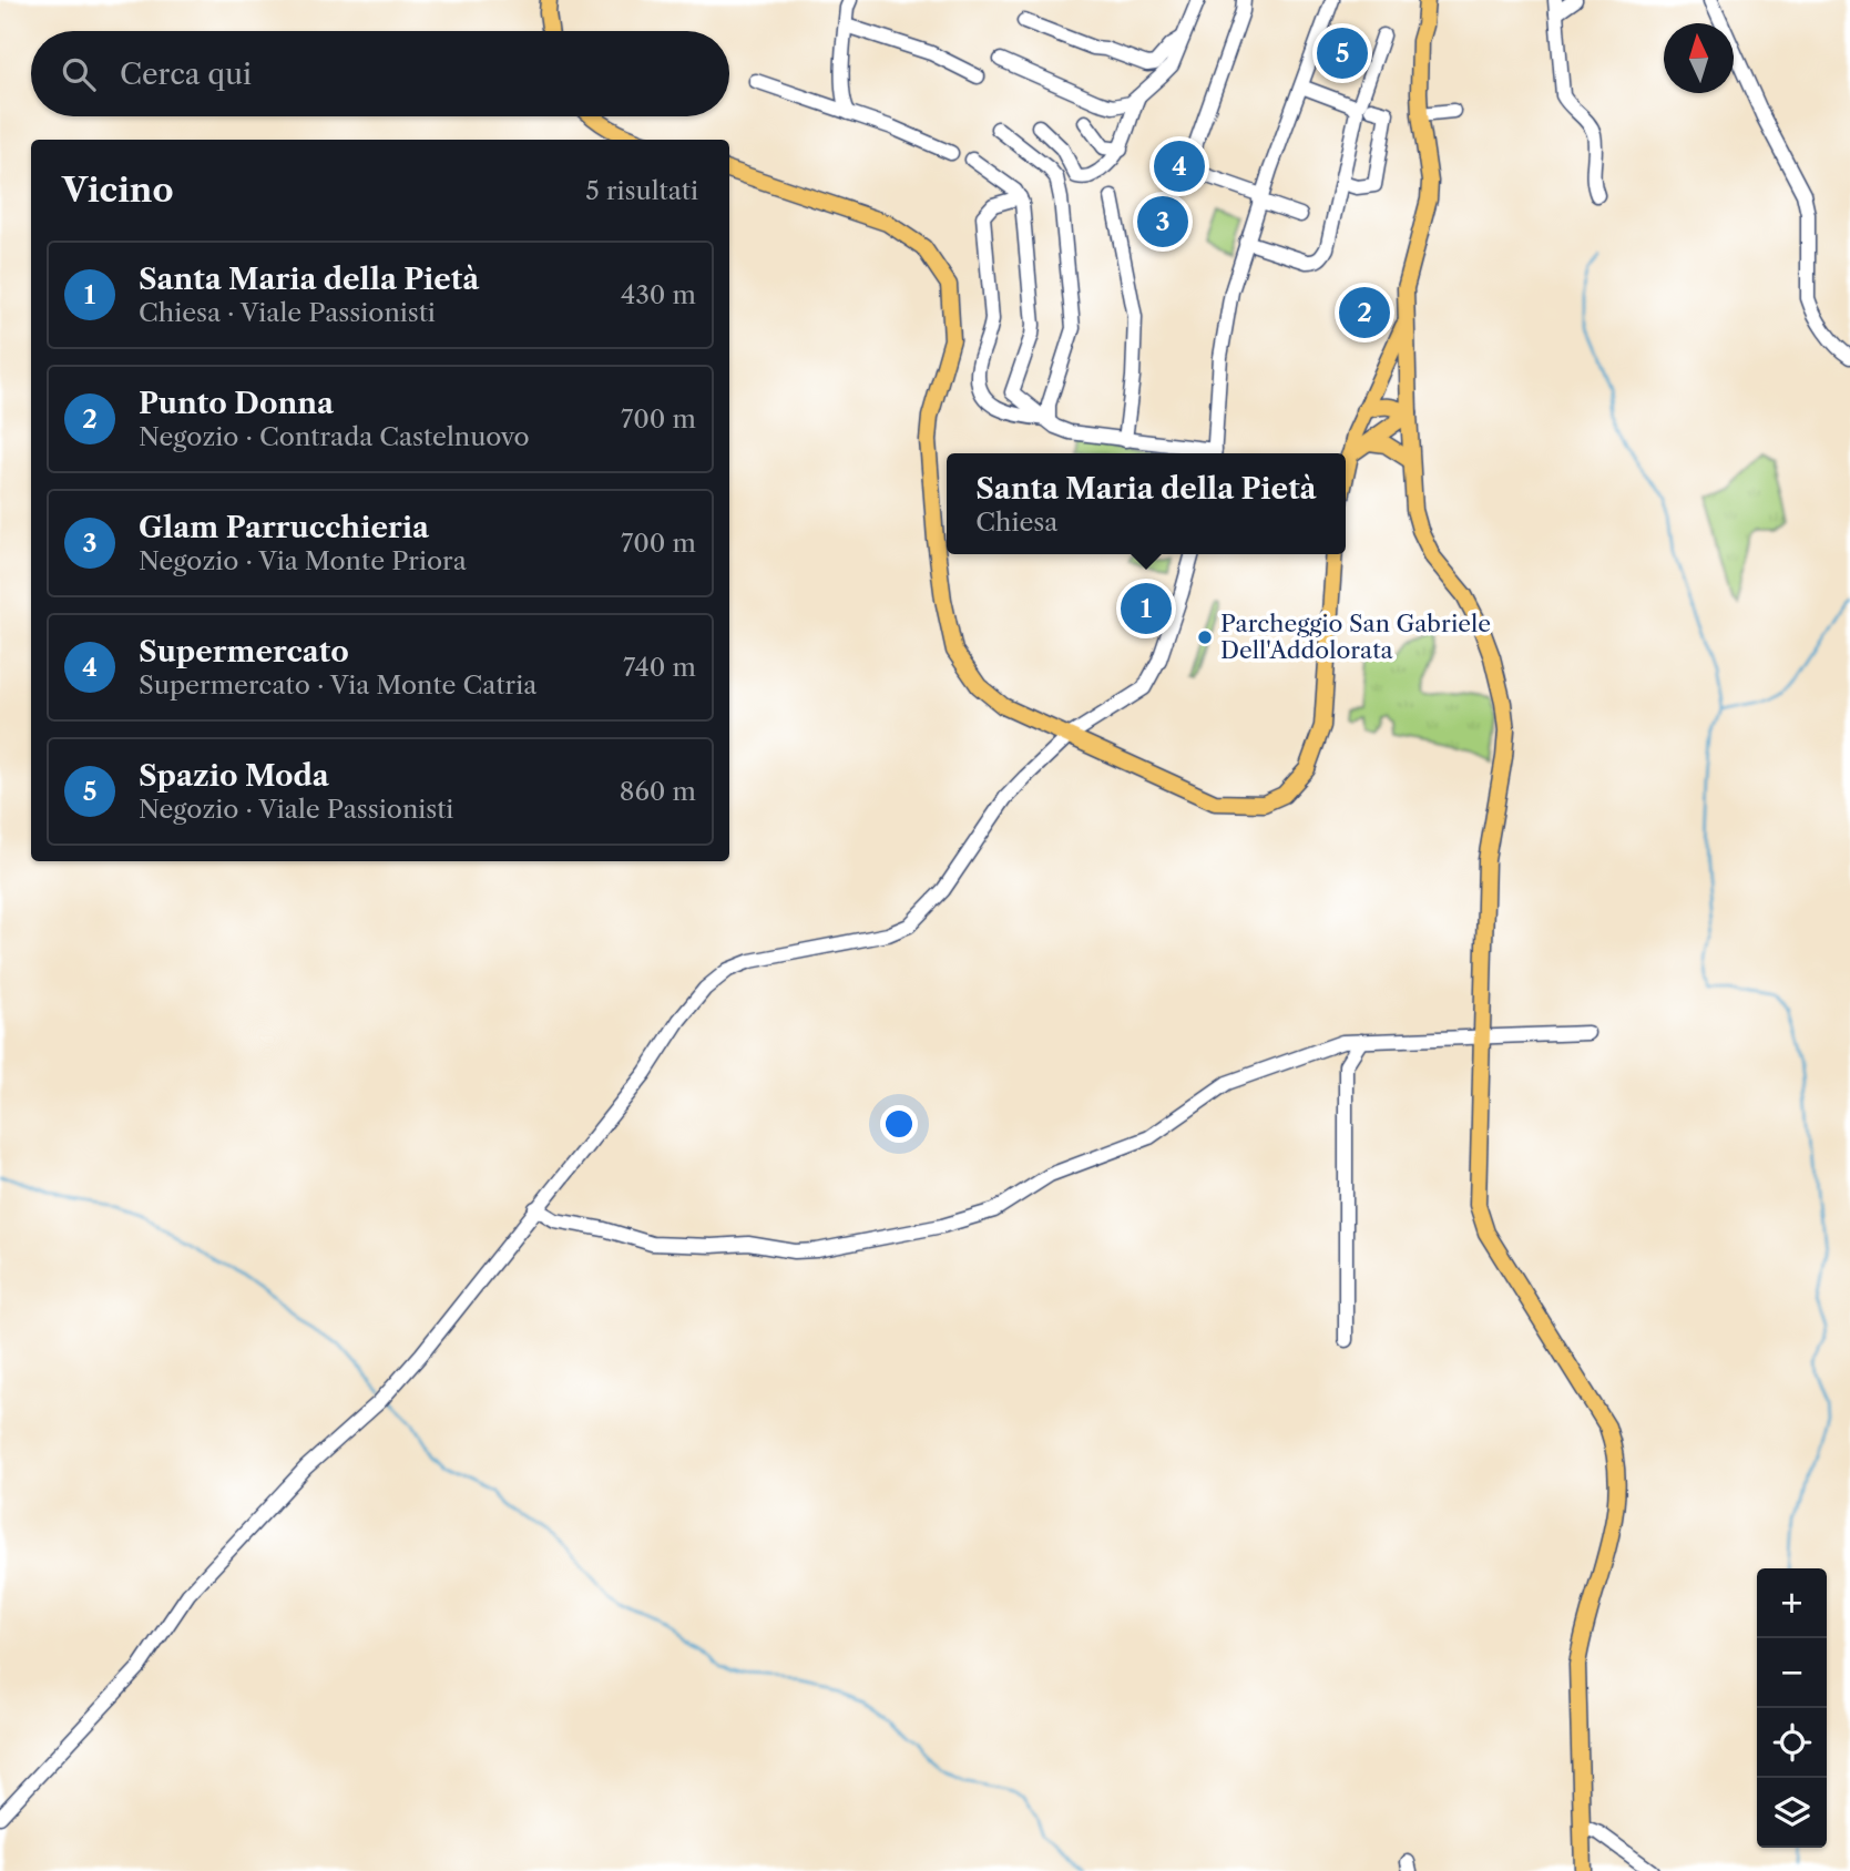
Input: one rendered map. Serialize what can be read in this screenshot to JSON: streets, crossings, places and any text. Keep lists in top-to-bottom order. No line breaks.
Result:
{"places":["Parcheggio San Gabriele Dell'Addolorata"],"north":"top","page":{"pins":["5","4","3","2","1"],"search":"Cerca qui","heading":["Vicino","5 risultati"],"list":[{"mark":"1","name":"Santa Maria della Pietà","note":"Chiesa · Viale Passionisti","value":"430 m"},{"mark":"2","name":"Punto Donna","note":"Negozio · Contrada Castelnuovo","value":"700 m"},{"mark":"3","name":"Glam Parrucchieria","note":"Negozio · Via Monte Priora","value":"700 m"},{"mark":"4","name":"Supermercato","note":"Supermercato · Via Monte Catria","value":"740 m"},{"mark":"5","name":"Spazio Moda","note":"Negozio · Viale Passionisti","value":"860 m"}],"popup":["Santa Maria della Pietà","Chiesa"],"map_buttons":["+","−"]}}
